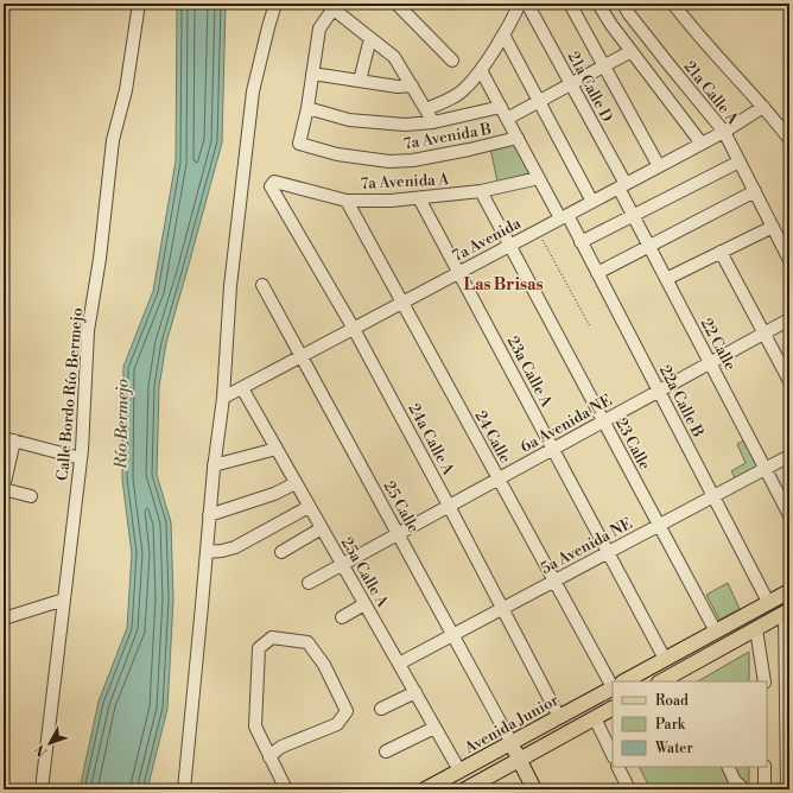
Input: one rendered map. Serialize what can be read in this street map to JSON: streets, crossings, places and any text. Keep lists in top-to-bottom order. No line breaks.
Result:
{"streets":{"main road":["Avenida Junior"],"street":["21a Calle D","21a Calle A","7a Avenida B","7a Avenida A","7a Avenida","22 Calle","23a Calle A","Calle Bordo Río Bermejo","22a Calle B","6a Avenida NE","24 Calle","24a Calle A","23 Calle","25 Calle","5a Avenida NE","25a Calle A"]},"crossings":[["21a Calle D","7a Avenida"],["21a Calle D","22 Calle"],["21a Calle A","7a Avenida"],["7a Avenida B","22a Calle B"],["7a Avenida A","23a Calle A"],["7a Avenida A","22a Calle B"],["7a Avenida A","24 Calle"],["7a Avenida A","24a Calle A"],["7a Avenida A","23 Calle"],["7a Avenida","22 Calle"],["7a Avenida","23a Calle A"],["7a Avenida","22a Calle B"],["7a Avenida","24 Calle"],["7a Avenida","24a Calle A"],["7a Avenida","23 Calle"],["7a Avenida","25 Calle"],["7a Avenida","25a Calle A"],["22 Calle","6a Avenida NE"],["22 Calle","5a Avenida NE"],["23a Calle A","6a Avenida NE"],["23a Calle A","5a Avenida NE"],["23a Calle A","Avenida Junior"],["22a Calle B","6a Avenida NE"],["22a Calle B","5a Avenida NE"],["22a Calle B","Avenida Junior"],["6a Avenida NE","24 Calle"],["6a Avenida NE","24a Calle A"],["6a Avenida NE","23 Calle"],["6a Avenida NE","25 Calle"],["6a Avenida NE","25a Calle A"],["24 Calle","5a Avenida NE"],["24a Calle A","5a Avenida NE"],["24a Calle A","Avenida Junior"],["23 Calle","5a Avenida NE"],["23 Calle","Avenida Junior"],["25 Calle","5a Avenida NE"],["25 Calle","Avenida Junior"],["5a Avenida NE","25a Calle A"],["25a Calle A","Avenida Junior"]],"districts":["Las Brisas"],"water":["Río Bermejo"],"legend":["Road","Park","Water"],"north":"bottom left"}
